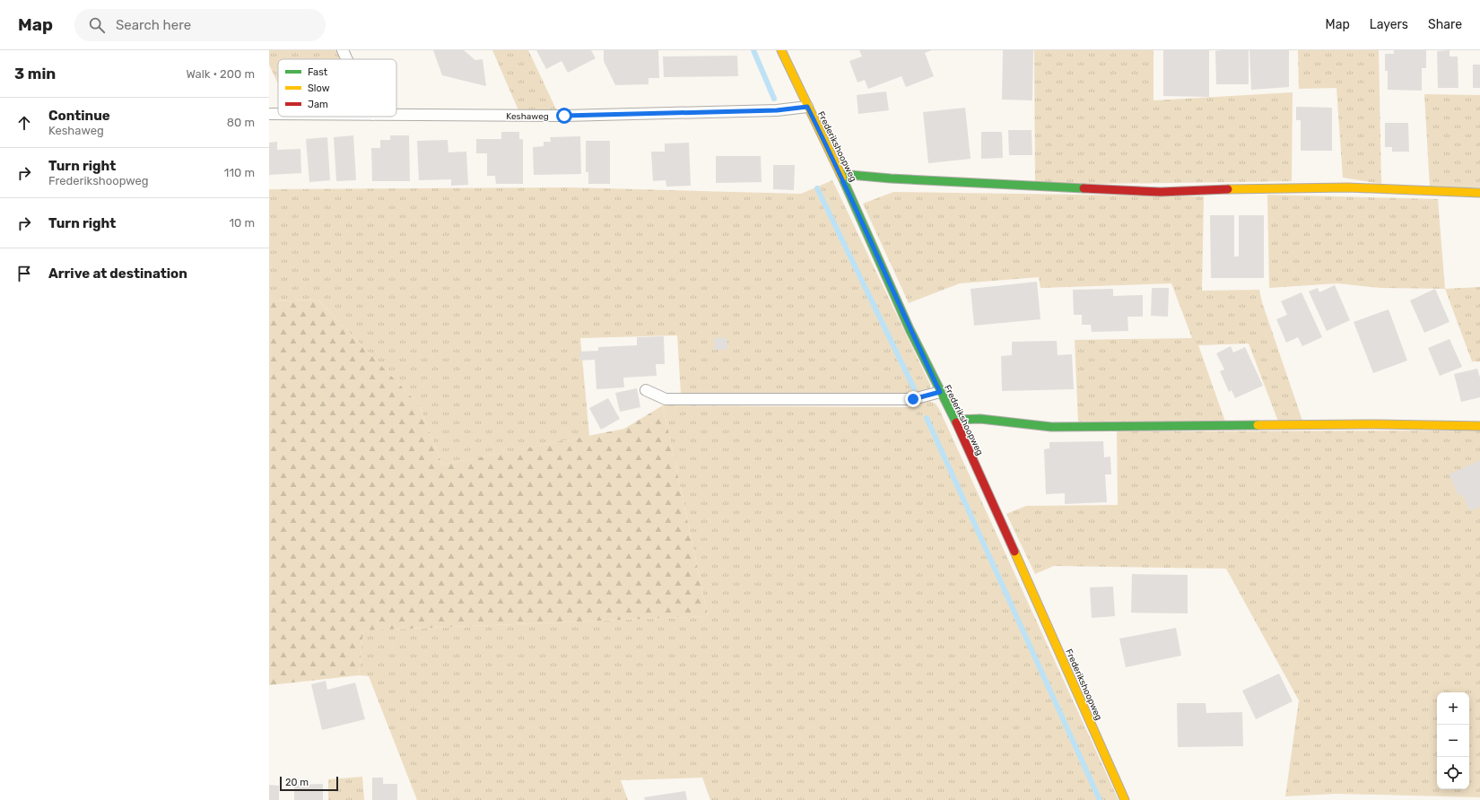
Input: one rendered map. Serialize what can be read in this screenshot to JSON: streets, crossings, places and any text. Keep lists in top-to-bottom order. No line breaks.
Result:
{"streets":{"street":["Frederikshoopweg"],"lane":["Keshaweg"]},"crossings":[["Keshaweg","Frederikshoopweg"]],"legend":["Fast","Slow","Jam"],"scale_bar":"20 m","page":{"header":"Map","search":"Search here","nav":["Map","Layers","Share"],"heading":["3 min","Walk · 200 m"],"list":[["Continue","Keshaweg","80 m"],["Turn right","Frederikshoopweg","110 m"],["Turn right","10 m"],"Arrive at destination"],"map_buttons":["+","−"],"scale":"20 m"}}
